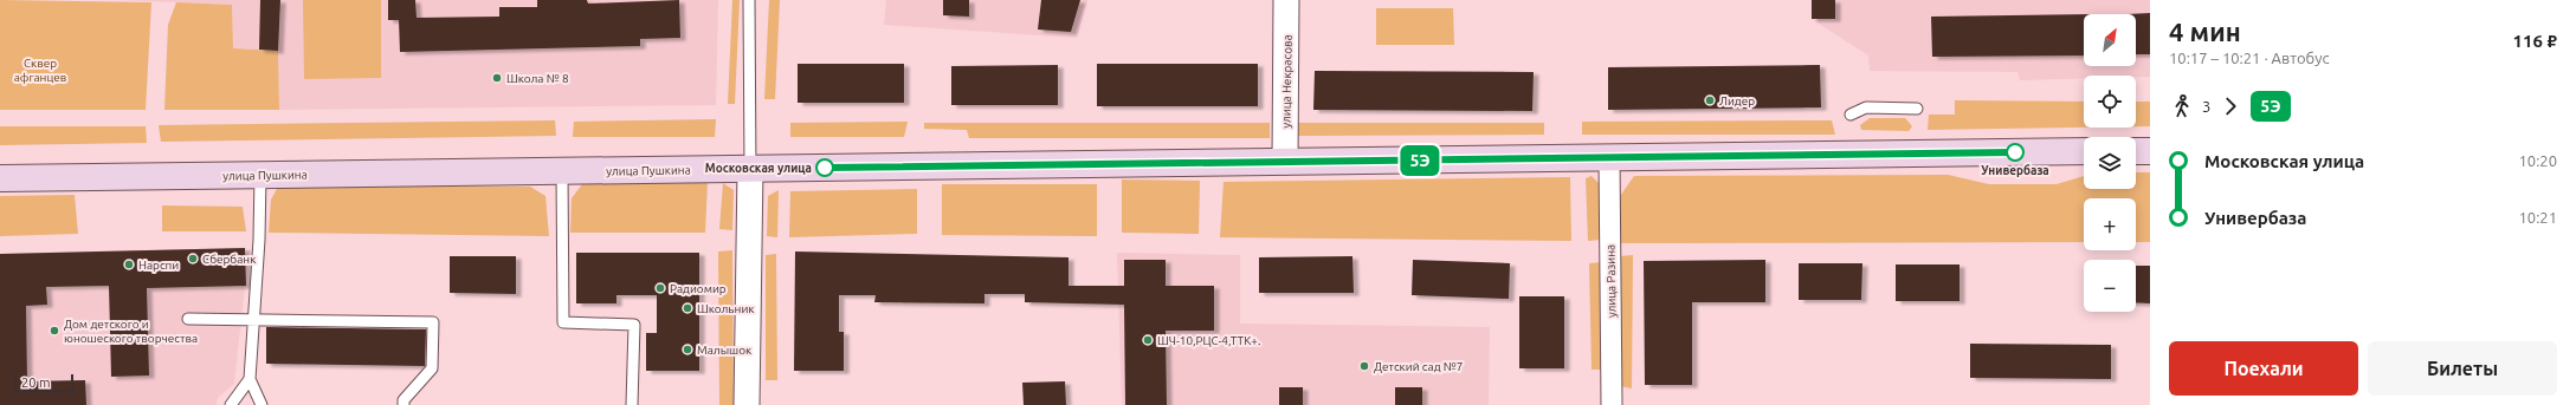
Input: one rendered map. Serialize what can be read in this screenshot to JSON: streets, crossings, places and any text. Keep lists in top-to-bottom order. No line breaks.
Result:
{"streets":{"main road":["улица Пушкина"],"street":["улица Некрасова","улица Разина"]},"crossings":[["улица Некрасова","улица Пушкина"],["улица Пушкина","улица Разина"]],"parks":["Сквер афганцев"],"places":["Школа № 8","Лидер","Универбаза","Московская улица","Сбербанк","Нарспи","Радиомир","Школьник","Дом детского и юношеского творчества","ШЧ-10,РЦС-4,ТТК+.","Малышок","Детский сад №7"],"lines":["bus line 5Э"],"scale_bar":"20 m","north":"top right","page":{"on_map":"5Э","heading":["4 мин","10:17 – 10:21 · Автобус","116 ₽"],"map_buttons":["+","−"],"legs":["3","5Э"],"list":[{"name":"Московская улица","value":"10:20"},{"name":"Универбаза","value":"10:21"}],"buttons":["Поехали","Билеты"],"scale":"20 m"}}
